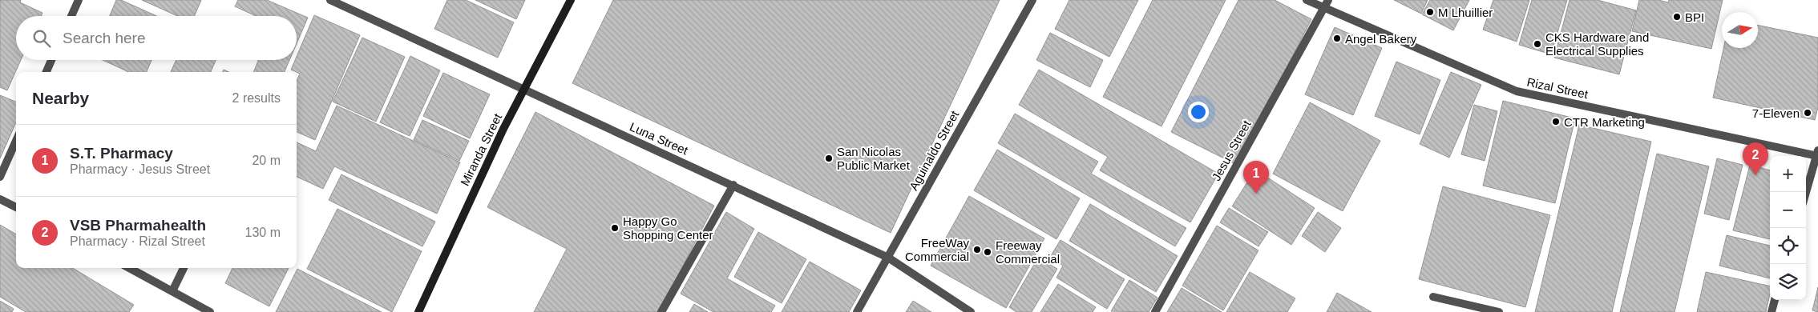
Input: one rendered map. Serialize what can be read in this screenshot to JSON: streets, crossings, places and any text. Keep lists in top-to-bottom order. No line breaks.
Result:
{"streets":{"main road":["Miranda Street"],"street":["Rizal Street","Luna Street","Aguinaldo Street","Jesus Street"]},"crossings":[["Rizal Street","Jesus Street"],["Luna Street","Miranda Street"],["Luna Street","Aguinaldo Street"]],"places":["M Lhuillier","BPI","Angel Bakery","CKS Hardware and Electrical Supplies","7-Eleven","CTR Marketing","San Nicolas Public Market","Happy Go Shopping Center","FreeWay Commercial","Freeway Commercial"],"north":"right","page":{"search":"Search here","heading":["Nearby","2 results"],"list":[{"mark":"1","name":"S.T. Pharmacy","note":"Pharmacy · Jesus Street","value":"20 m"},{"mark":"2","name":"VSB Pharmahealth","note":"Pharmacy · Rizal Street","value":"130 m"}],"pins":["2","1"],"map_buttons":["+","−"]}}
